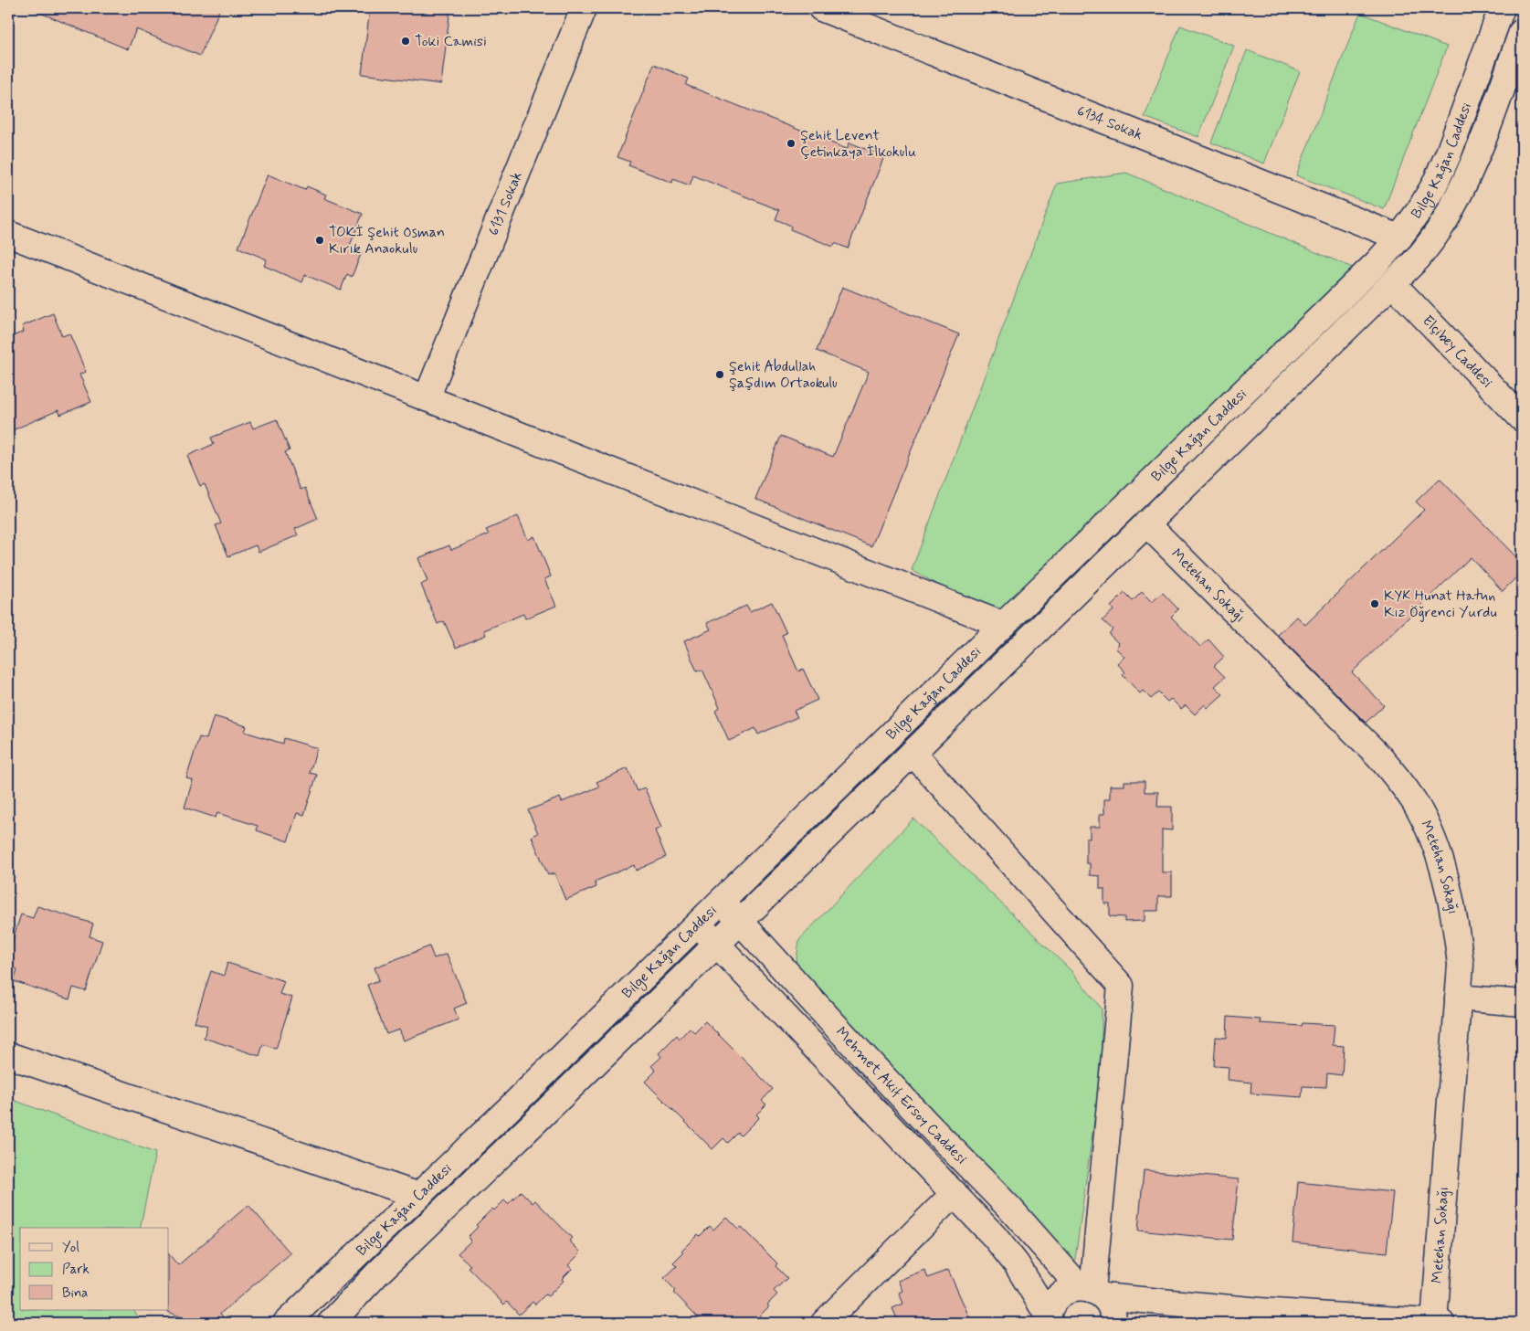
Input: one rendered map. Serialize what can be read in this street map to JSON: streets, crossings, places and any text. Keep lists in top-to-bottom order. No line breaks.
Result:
{"streets":{"street":["6134 Sokak","Bilge Kağan Caddesi","6131 Sokak","Elçibey Caddesi","Metehan Sokağı","Mehmet Akif Ersoy Caddesi"]},"crossings":[["6134 Sokak","Bilge Kağan Caddesi"],["Bilge Kağan Caddesi","Elçibey Caddesi"],["Bilge Kağan Caddesi","Metehan Sokağı"],["Bilge Kağan Caddesi","Mehmet Akif Ersoy Caddesi"]],"places":["Toki Camisi","Şehit Levent Çetinkaya İlkokulu","TOKİ Şehit Osman Kırık Anaokulu","Şehit Abdullah Şaşdım Ortaokulu","KYK Hunat Hatun Kız Öğrenci Yurdu"],"legend":["Yol","Park","Bina"]}
